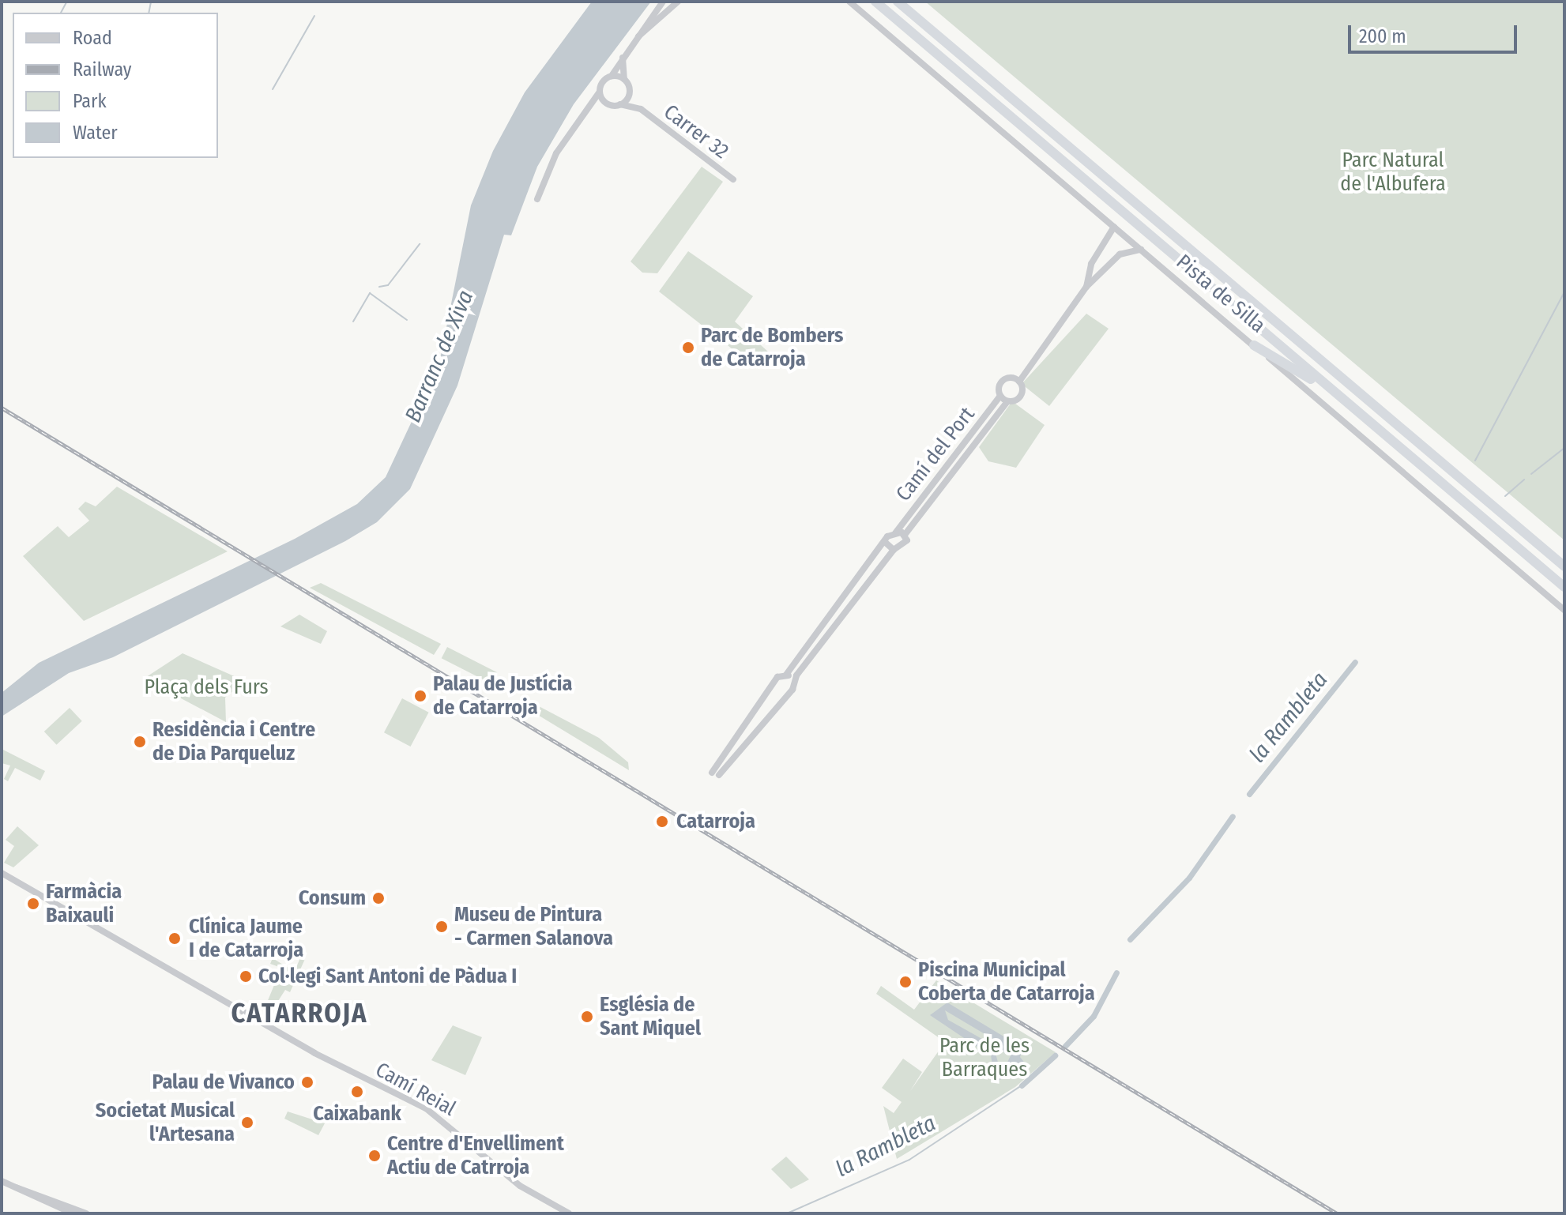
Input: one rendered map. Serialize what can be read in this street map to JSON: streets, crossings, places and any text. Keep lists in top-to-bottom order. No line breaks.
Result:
{"streets":{"highway":["Pista de Silla"],"street":["Carrer 32","Camí del Port","Camí Reial"]},"districts":["CATARROJA"],"water":["Barranc de Xiva","la Rambleta"],"parks":["Parc Natural de l'Albufera","Plaça dels Furs","Parc de les Barraques"],"places":["Parc de Bombers de Catarroja","Palau de Justícia de Catarroja","Residència i Centre de Dia Parqueluz","Catarroja","Consum","Farmàcia Baixauli","Museu de Pintura - Carmen Salanova","Clínica Jaume I de Catarroja","Col·legi Sant Antoni de Pàdua I","Piscina Municipal Coberta de Catarroja","Església de Sant Miquel","Palau de Vivanco","Caixabank","Societat Musical l'Artesana","Centre d'Envelliment Actiu de Catrroja"],"legend":["Road","Railway","Park","Water"],"scale_bar":"200 m"}
